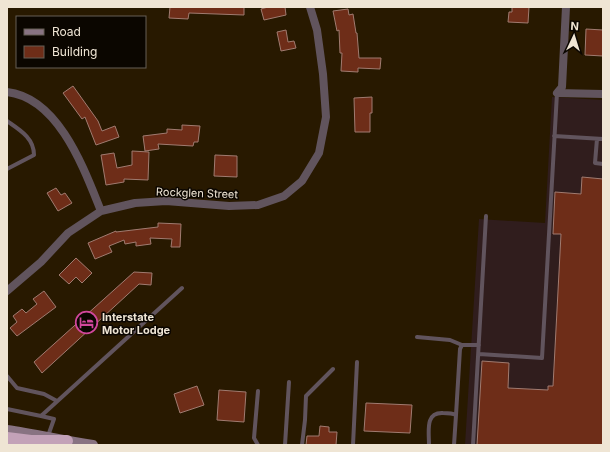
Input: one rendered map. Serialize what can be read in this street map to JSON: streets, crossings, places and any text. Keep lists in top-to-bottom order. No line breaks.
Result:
{"streets":{"street":["Rockglen Street"]},"places":{"hotel":["Interstate Motor Lodge"]},"legend":["Road","Building"],"north":"top"}
